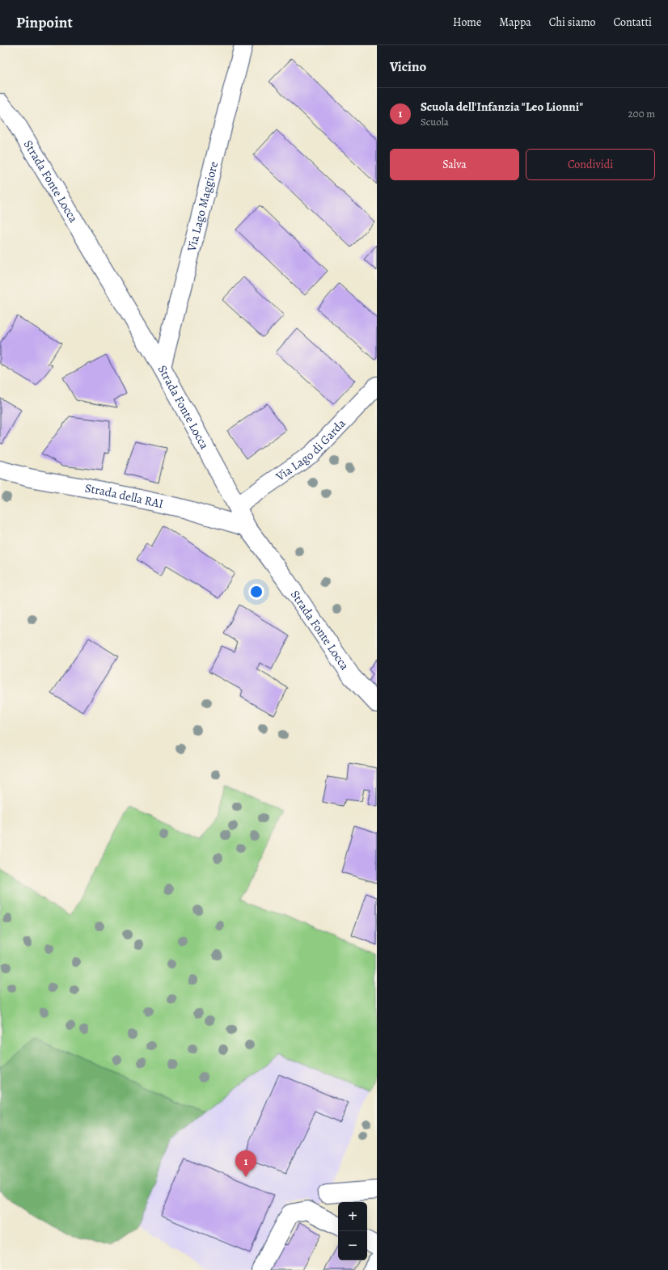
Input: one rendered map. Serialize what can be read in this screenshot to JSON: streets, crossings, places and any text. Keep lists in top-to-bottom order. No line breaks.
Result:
{"streets":{"street":["Strada Fonte Locca","Via Lago Maggiore","Via Lago di Garda","Strada della RAI"]},"crossings":[["Strada Fonte Locca","Via Lago Maggiore"],["Strada Fonte Locca","Via Lago di Garda"],["Strada Fonte Locca","Strada della RAI"]],"page":{"header":"Pinpoint","nav":["Home","Mappa","Chi siamo","Contatti"],"heading":"Vicino","list":[{"mark":"1","name":"Scuola dell'Infanzia \"Leo Lionni\"","note":"Scuola","value":"200 m"}],"buttons":["Salva","Condividi"],"pins":"1","map_buttons":["+","−"]}}
